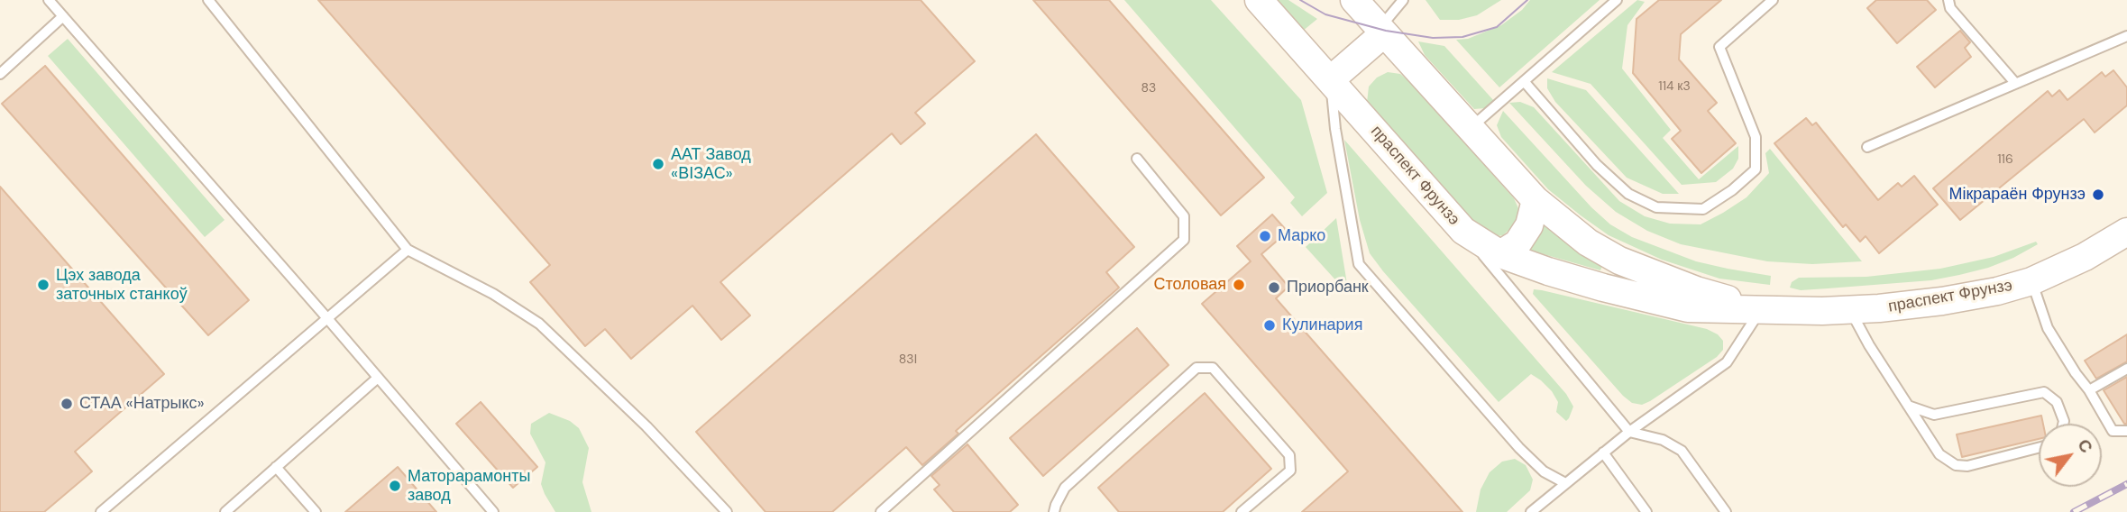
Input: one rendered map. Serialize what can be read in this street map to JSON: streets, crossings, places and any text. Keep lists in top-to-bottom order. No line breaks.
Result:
{"streets":{"main road":["праспект Фрунзэ"]},"places":["ААТ Завод «ВІЗАС»","Мікрараён Фрунзэ","Марко","Цэх завода заточных станкоў","Столовая","Приорбанк","Кулинария","СТАА «Натрыкс»","Маторарамонты завод"],"house_numbers":["114 к3","83","116","83І"],"north":"top right"}
